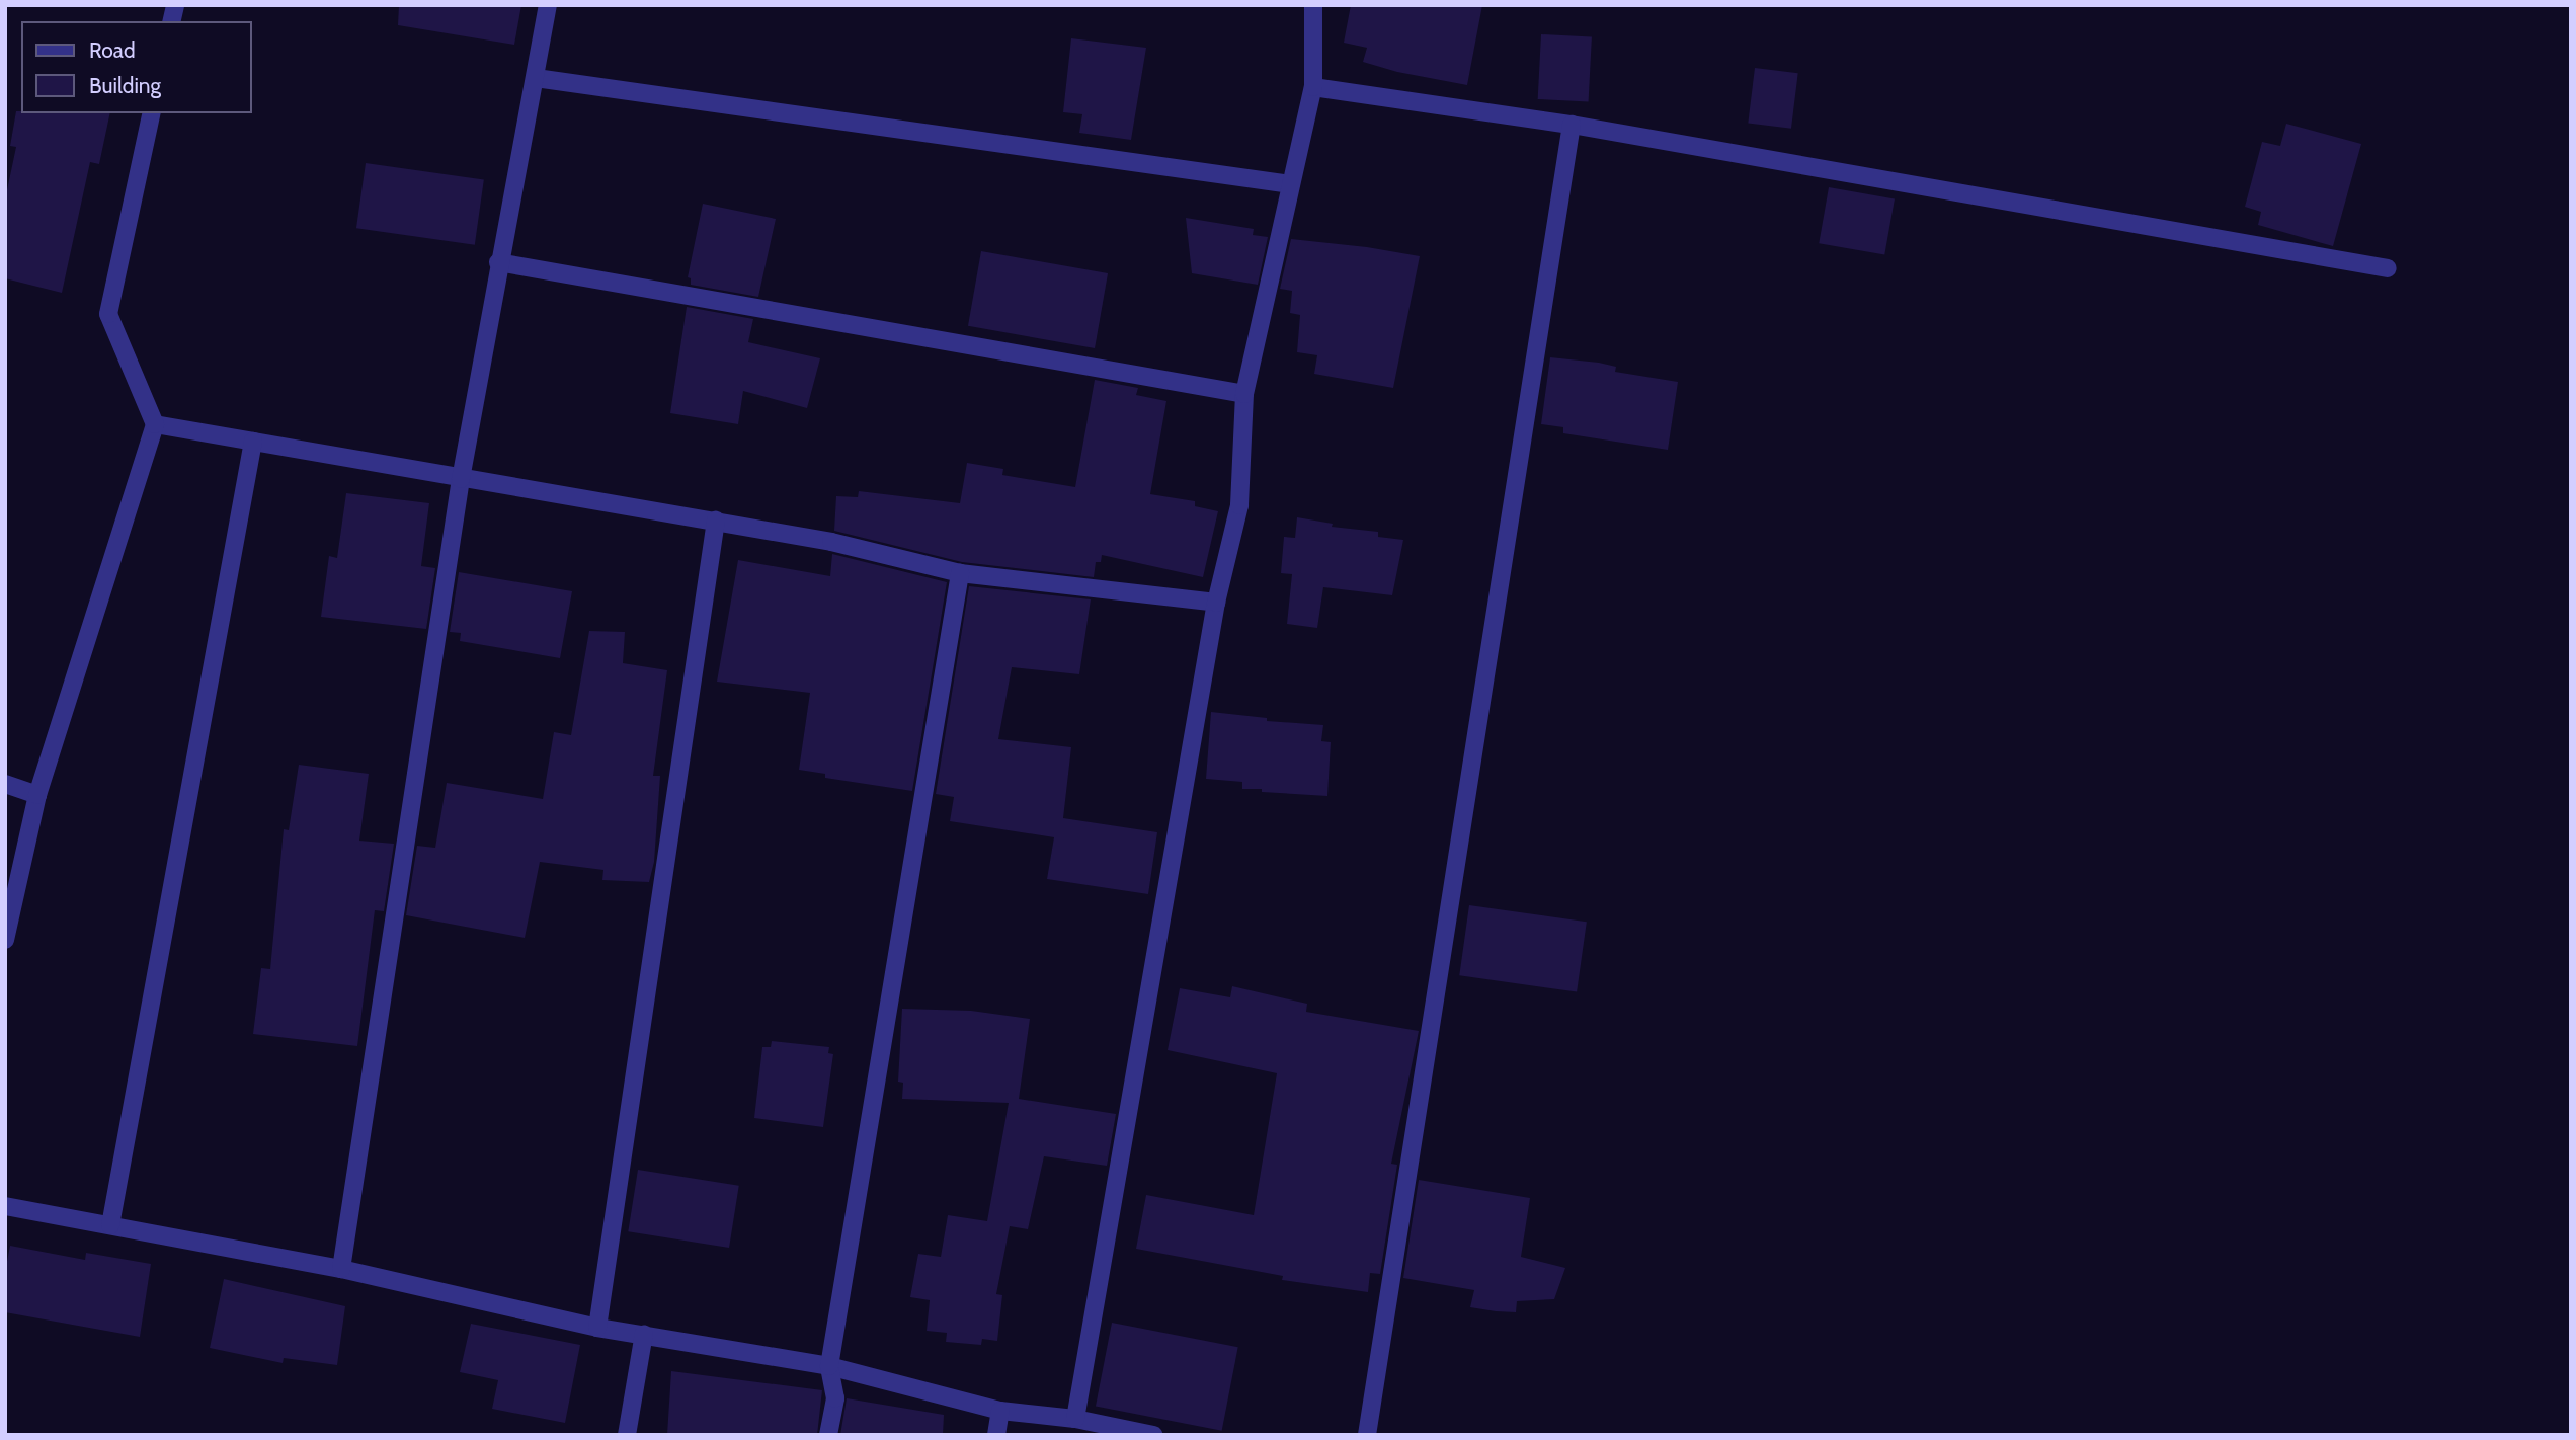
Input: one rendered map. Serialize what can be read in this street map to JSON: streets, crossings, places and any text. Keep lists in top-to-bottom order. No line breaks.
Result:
{"legend":["Road","Building"]}
